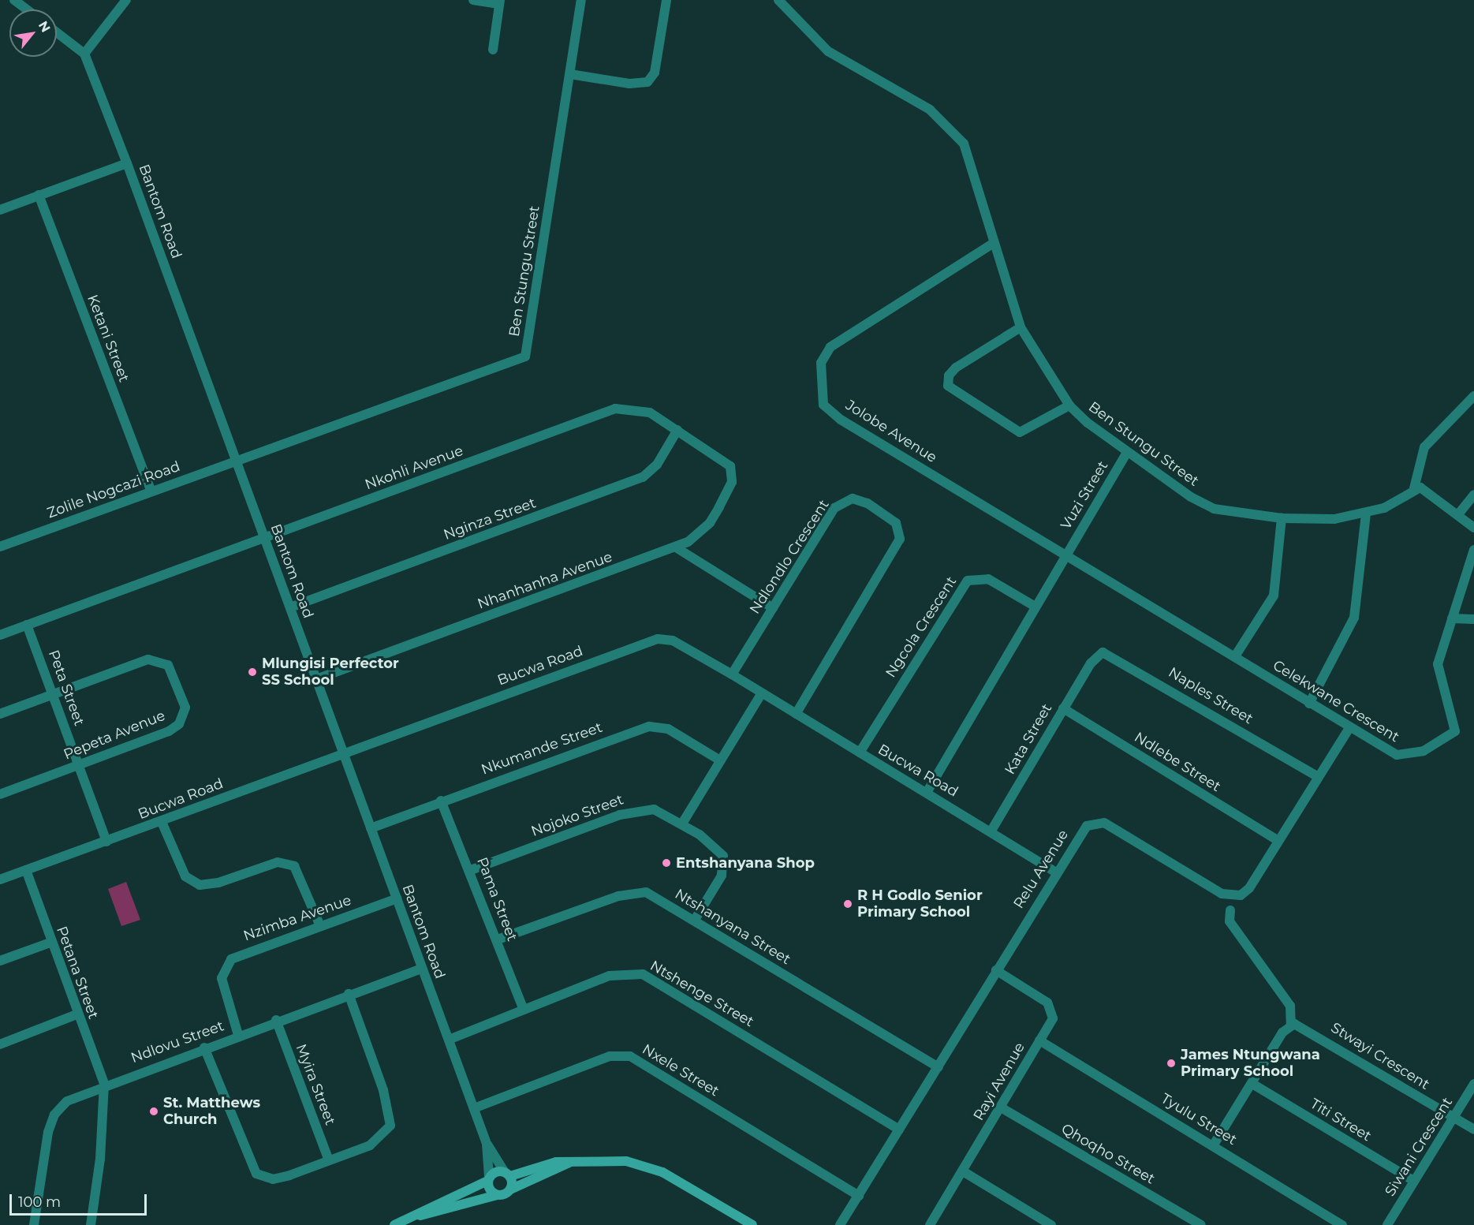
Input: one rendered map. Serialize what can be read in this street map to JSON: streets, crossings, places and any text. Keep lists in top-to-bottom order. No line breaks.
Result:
{"streets":{"street":["Bantom Road","Ben Stungu Street","Ketani Street","Jolobe Avenue","Nkohli Avenue","Zolile Nogcazi Road","Vuzi Street","Nginza Street","Ndlondlo Crescent","Nhanhanha Avenue","Ngcola Crescent","Bucwa Road","Peta Street","Naples Street","Celekwane Crescent","Pepeta Avenue","Kata Street","Nkumande Street","Ndlebe Street","Nojoko Street","Relu Avenue","Pama Street","Nzimba Avenue","Ntshanyana Street","Petana Street","Ntshenge Street","Ndlovu Street","Stwayi Crescent","Nxele Street","Rayi Avenue","Myira Street","Tyulu Street","Titi Street","Siwani Crescent","Qhoqho Street"]},"crossings":[["Bantom Road","Ben Stungu Street"],["Bantom Road","Nkohli Avenue"],["Bantom Road","Zolile Nogcazi Road"],["Bantom Road","Nginza Street"],["Bantom Road","Nhanhanha Avenue"],["Bantom Road","Bucwa Road"],["Bantom Road","Nkumande Street"],["Bantom Road","Nzimba Avenue"],["Bantom Road","Ntshenge Street"],["Bantom Road","Ndlovu Street"],["Bantom Road","Nxele Street"],["Ben Stungu Street","Jolobe Avenue"],["Ben Stungu Street","Zolile Nogcazi Road"],["Ben Stungu Street","Vuzi Street"],["Ketani Street","Zolile Nogcazi Road"],["Jolobe Avenue","Vuzi Street"],["Jolobe Avenue","Celekwane Crescent"],["Nkohli Avenue","Nginza Street"],["Nkohli Avenue","Nhanhanha Avenue"],["Nkohli Avenue","Peta Street"],["Vuzi Street","Celekwane Crescent"],["Ndlondlo Crescent","Bucwa Road"],["Ngcola Crescent","Bucwa Road"],["Bucwa Road","Peta Street"],["Bucwa Road","Kata Street"],["Bucwa Road","Relu Avenue"],["Bucwa Road","Petana Street"],["Peta Street","Pepeta Avenue"],["Naples Street","Kata Street"],["Naples Street","Relu Avenue"],["Celekwane Crescent","Relu Avenue"],["Kata Street","Ndlebe Street"],["Nkumande Street","Pama Street"],["Ndlebe Street","Relu Avenue"],["Nojoko Street","Pama Street"],["Nojoko Street","Ntshanyana Street"],["Relu Avenue","Ntshanyana Street"],["Relu Avenue","Ntshenge Street"],["Relu Avenue","Nxele Street"],["Relu Avenue","Rayi Avenue"],["Pama Street","Ntshanyana Street"],["Pama Street","Ntshenge Street"],["Nzimba Avenue","Ndlovu Street"],["Petana Street","Ndlovu Street"],["Ndlovu Street","Myira Street"],["Stwayi Crescent","Siwani Crescent"],["Rayi Avenue","Tyulu Street"],["Rayi Avenue","Qhoqho Street"],["Titi Street","Siwani Crescent"]],"places":["Mlungisi Perfector SS School","Entshanyana Shop","R H Godlo Senior Primary School","James Ntungwana Primary School","St. Matthews Church"],"scale_bar":"100 m","north":"top right"}
